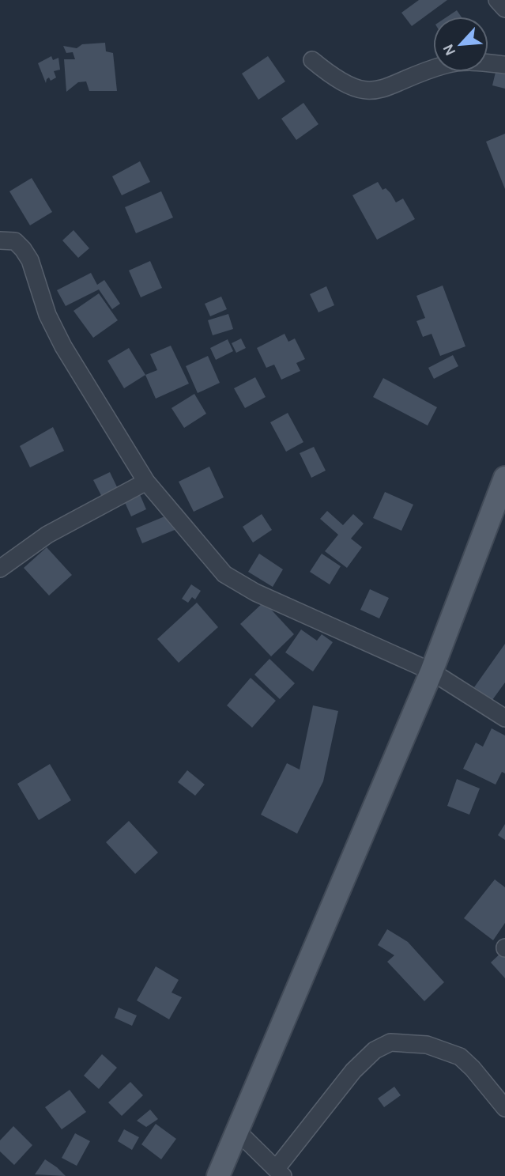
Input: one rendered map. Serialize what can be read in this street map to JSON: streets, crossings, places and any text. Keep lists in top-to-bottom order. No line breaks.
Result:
{"north":"bottom left"}
